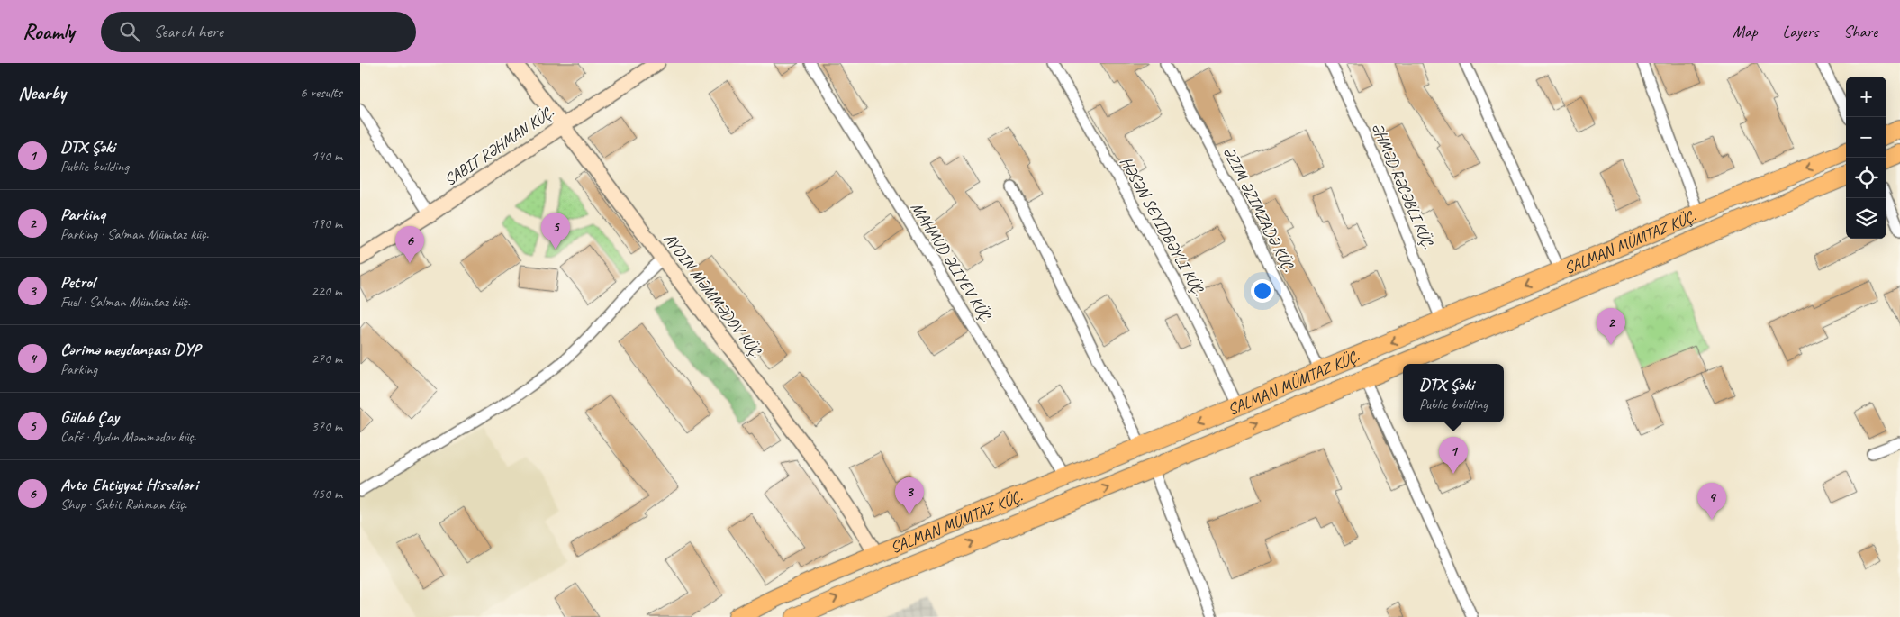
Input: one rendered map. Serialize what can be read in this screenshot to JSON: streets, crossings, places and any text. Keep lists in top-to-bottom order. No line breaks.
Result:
{"streets":{"highway":["SALMAN MÜMTAZ KÜÇ."],"street":["SABIT RƏHMAN KÜÇ.","ƏHMƏD RƏCƏBLI KÜÇ.","ƏZIM ƏZIMZADƏ KÜÇ.","HƏSƏN SEYIDBƏYLI KÜÇ.","MAHMUD ƏLIYEV KÜÇ."]},"crossings":[["ƏHMƏD RƏCƏBLI KÜÇ.","SALMAN MÜMTAZ KÜÇ."],["ƏZIM ƏZIMZADƏ KÜÇ.","SALMAN MÜMTAZ KÜÇ."],["HƏSƏN SEYIDBƏYLI KÜÇ.","SALMAN MÜMTAZ KÜÇ."],["SALMAN MÜMTAZ KÜÇ.","MAHMUD ƏLIYEV KÜÇ."]],"page":{"header":"Roamly","search":"Search here","nav":["Map","Layers","Share"],"heading":["Nearby","6 results"],"map_buttons":["+","−"],"list":[{"mark":"1","name":"DTX Şəki","note":"Public building","value":"140 m"},{"mark":"2","name":"Parkinq","note":"Parking · Salman Mümtaz küç.","value":"190 m"},{"mark":"3","name":"Petrol","note":"Fuel · Salman Mümtaz küç.","value":"220 m"},{"mark":"4","name":"Cərimə meydançası DYP","note":"Parking","value":"270 m"},{"mark":"5","name":"Gülab Çay","note":"Café · Aydın Məmmədov küç.","value":"370 m"},{"mark":"6","name":"Avto Ehtiyyat Hissəlıəri","note":"Shop · Sabit Rəhman küç.","value":"450 m"}],"pins":["5","6","2","1","3","4"],"popup":["DTX Şəki","Public building"]}}
